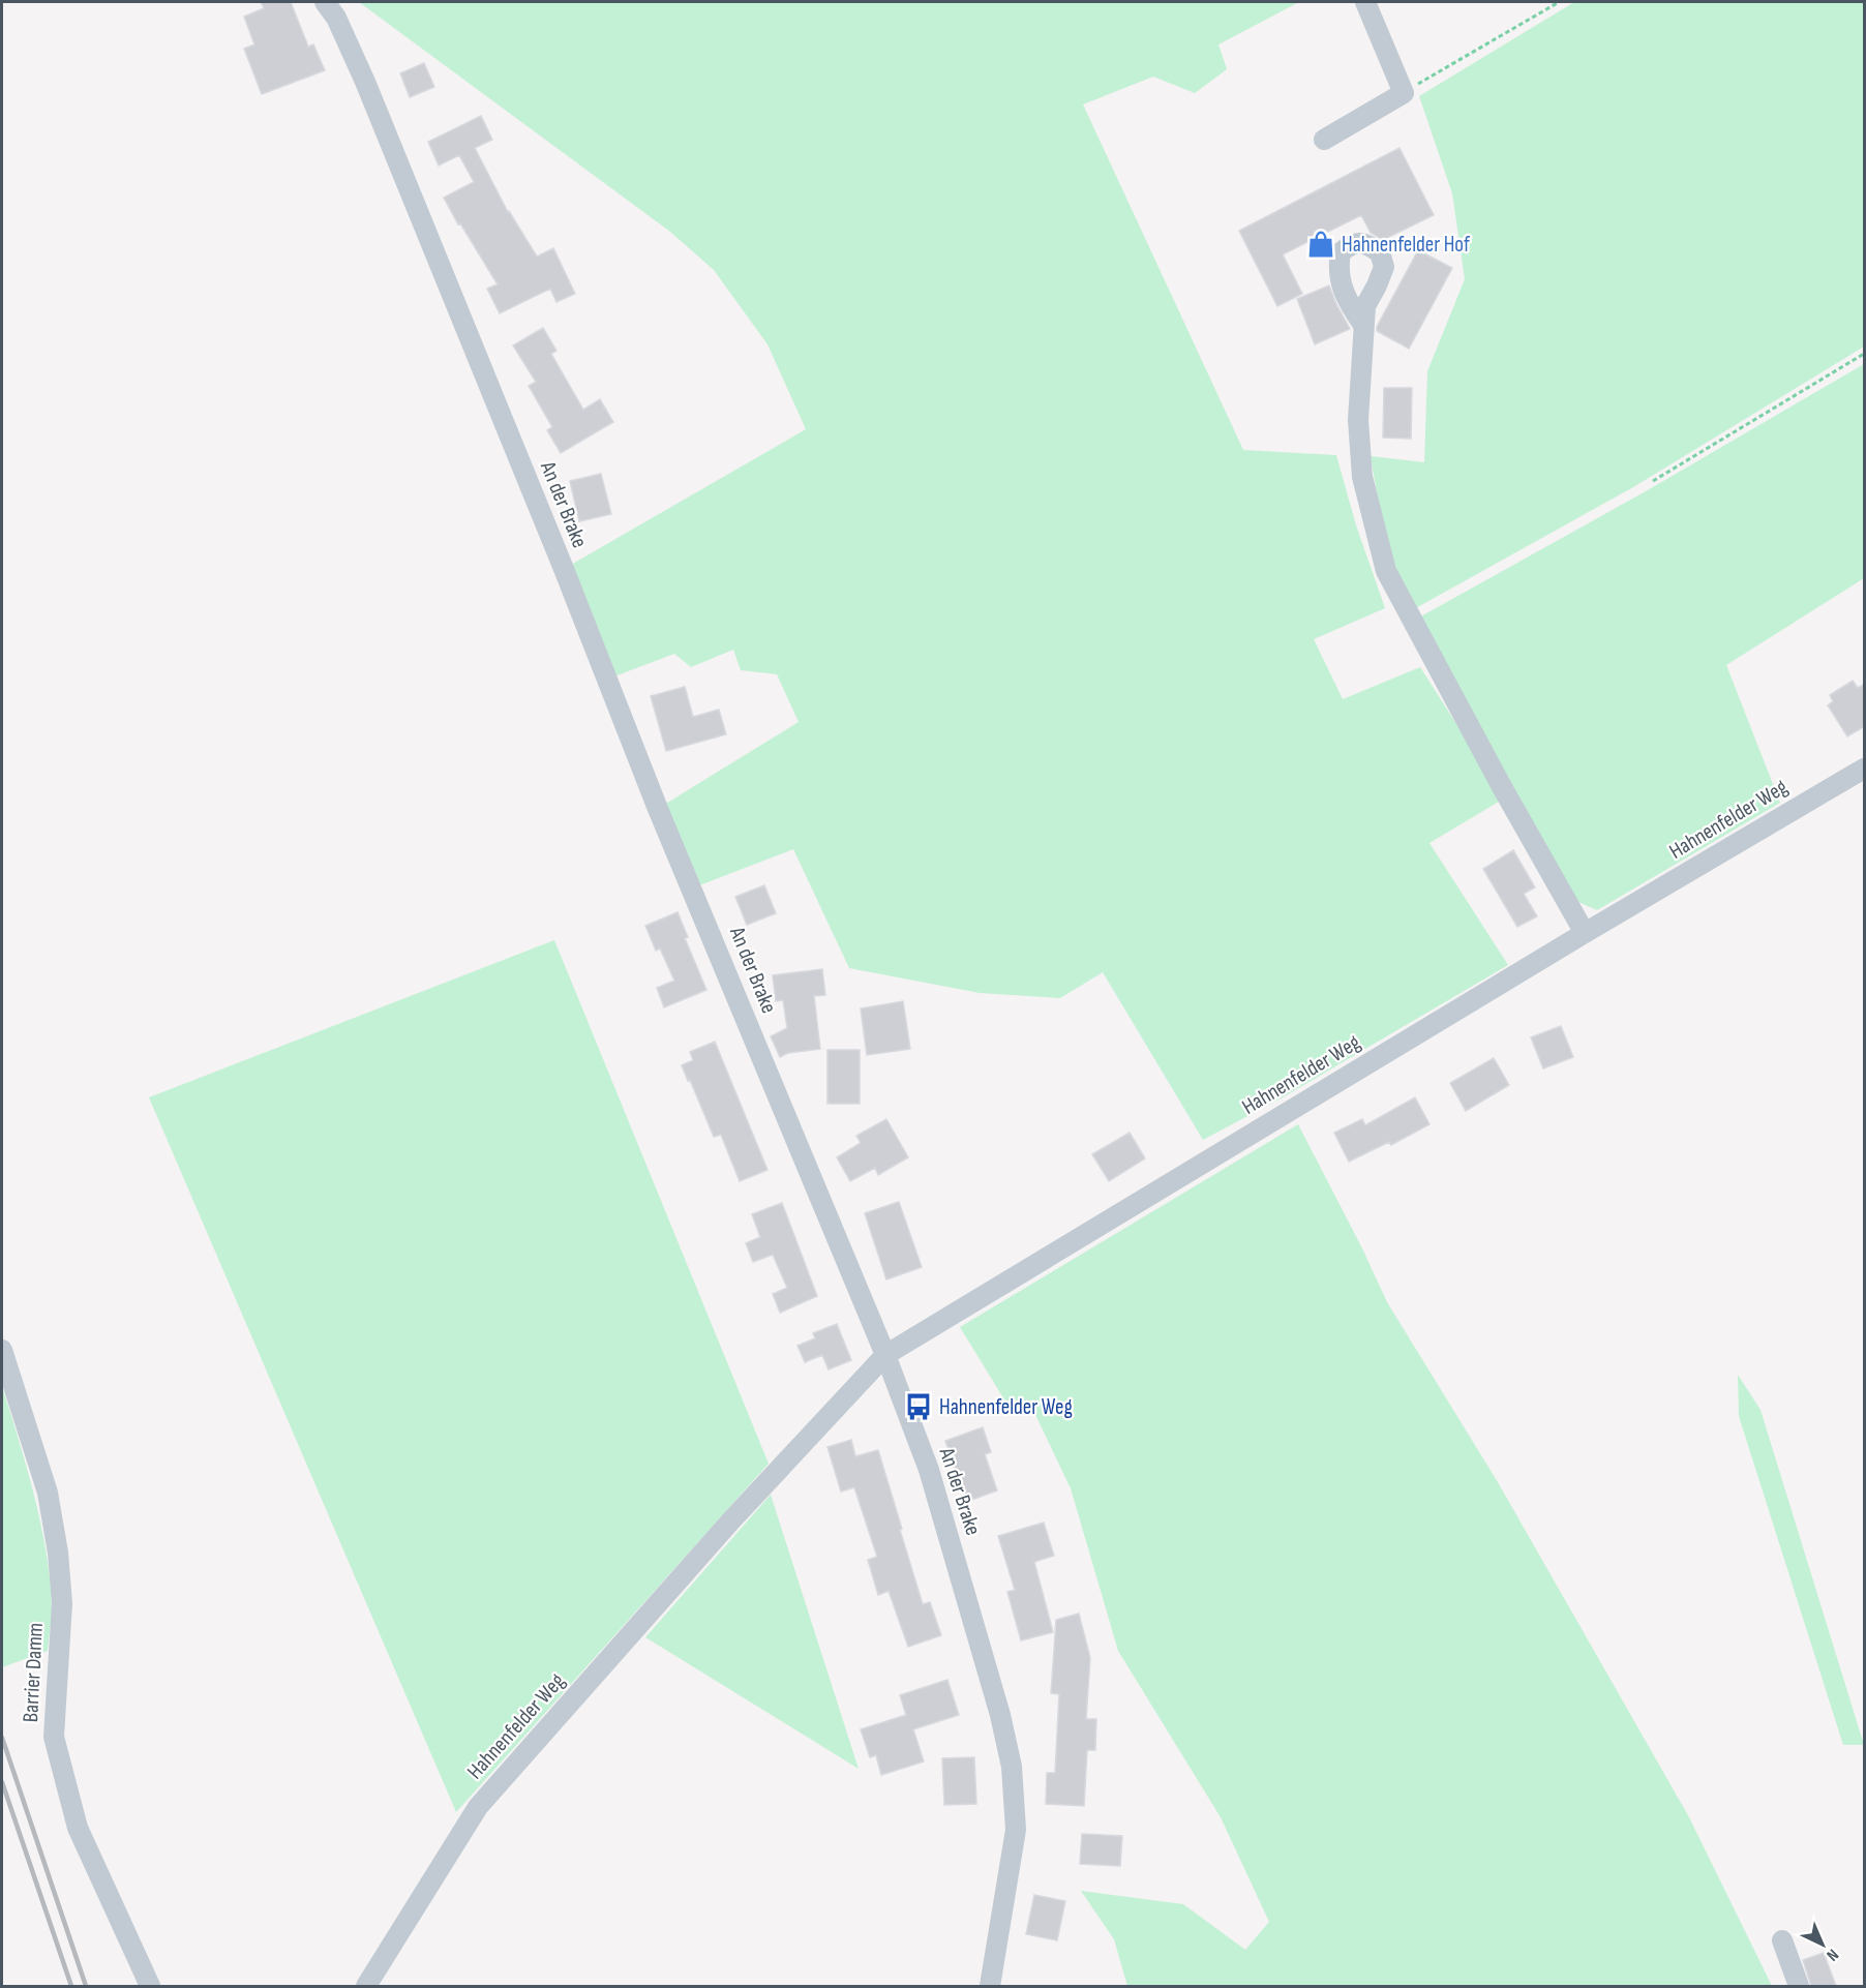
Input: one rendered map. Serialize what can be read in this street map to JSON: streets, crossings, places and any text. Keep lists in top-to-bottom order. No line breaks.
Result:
{"streets":{"street":["An der Brake","Hahnenfelder Weg","Barrier Damm"]},"crossings":[["An der Brake","Hahnenfelder Weg"]],"places":{"shop":["Hahnenfelder Hof"],"bus stop":["Hahnenfelder Weg"]},"north":"bottom right"}
